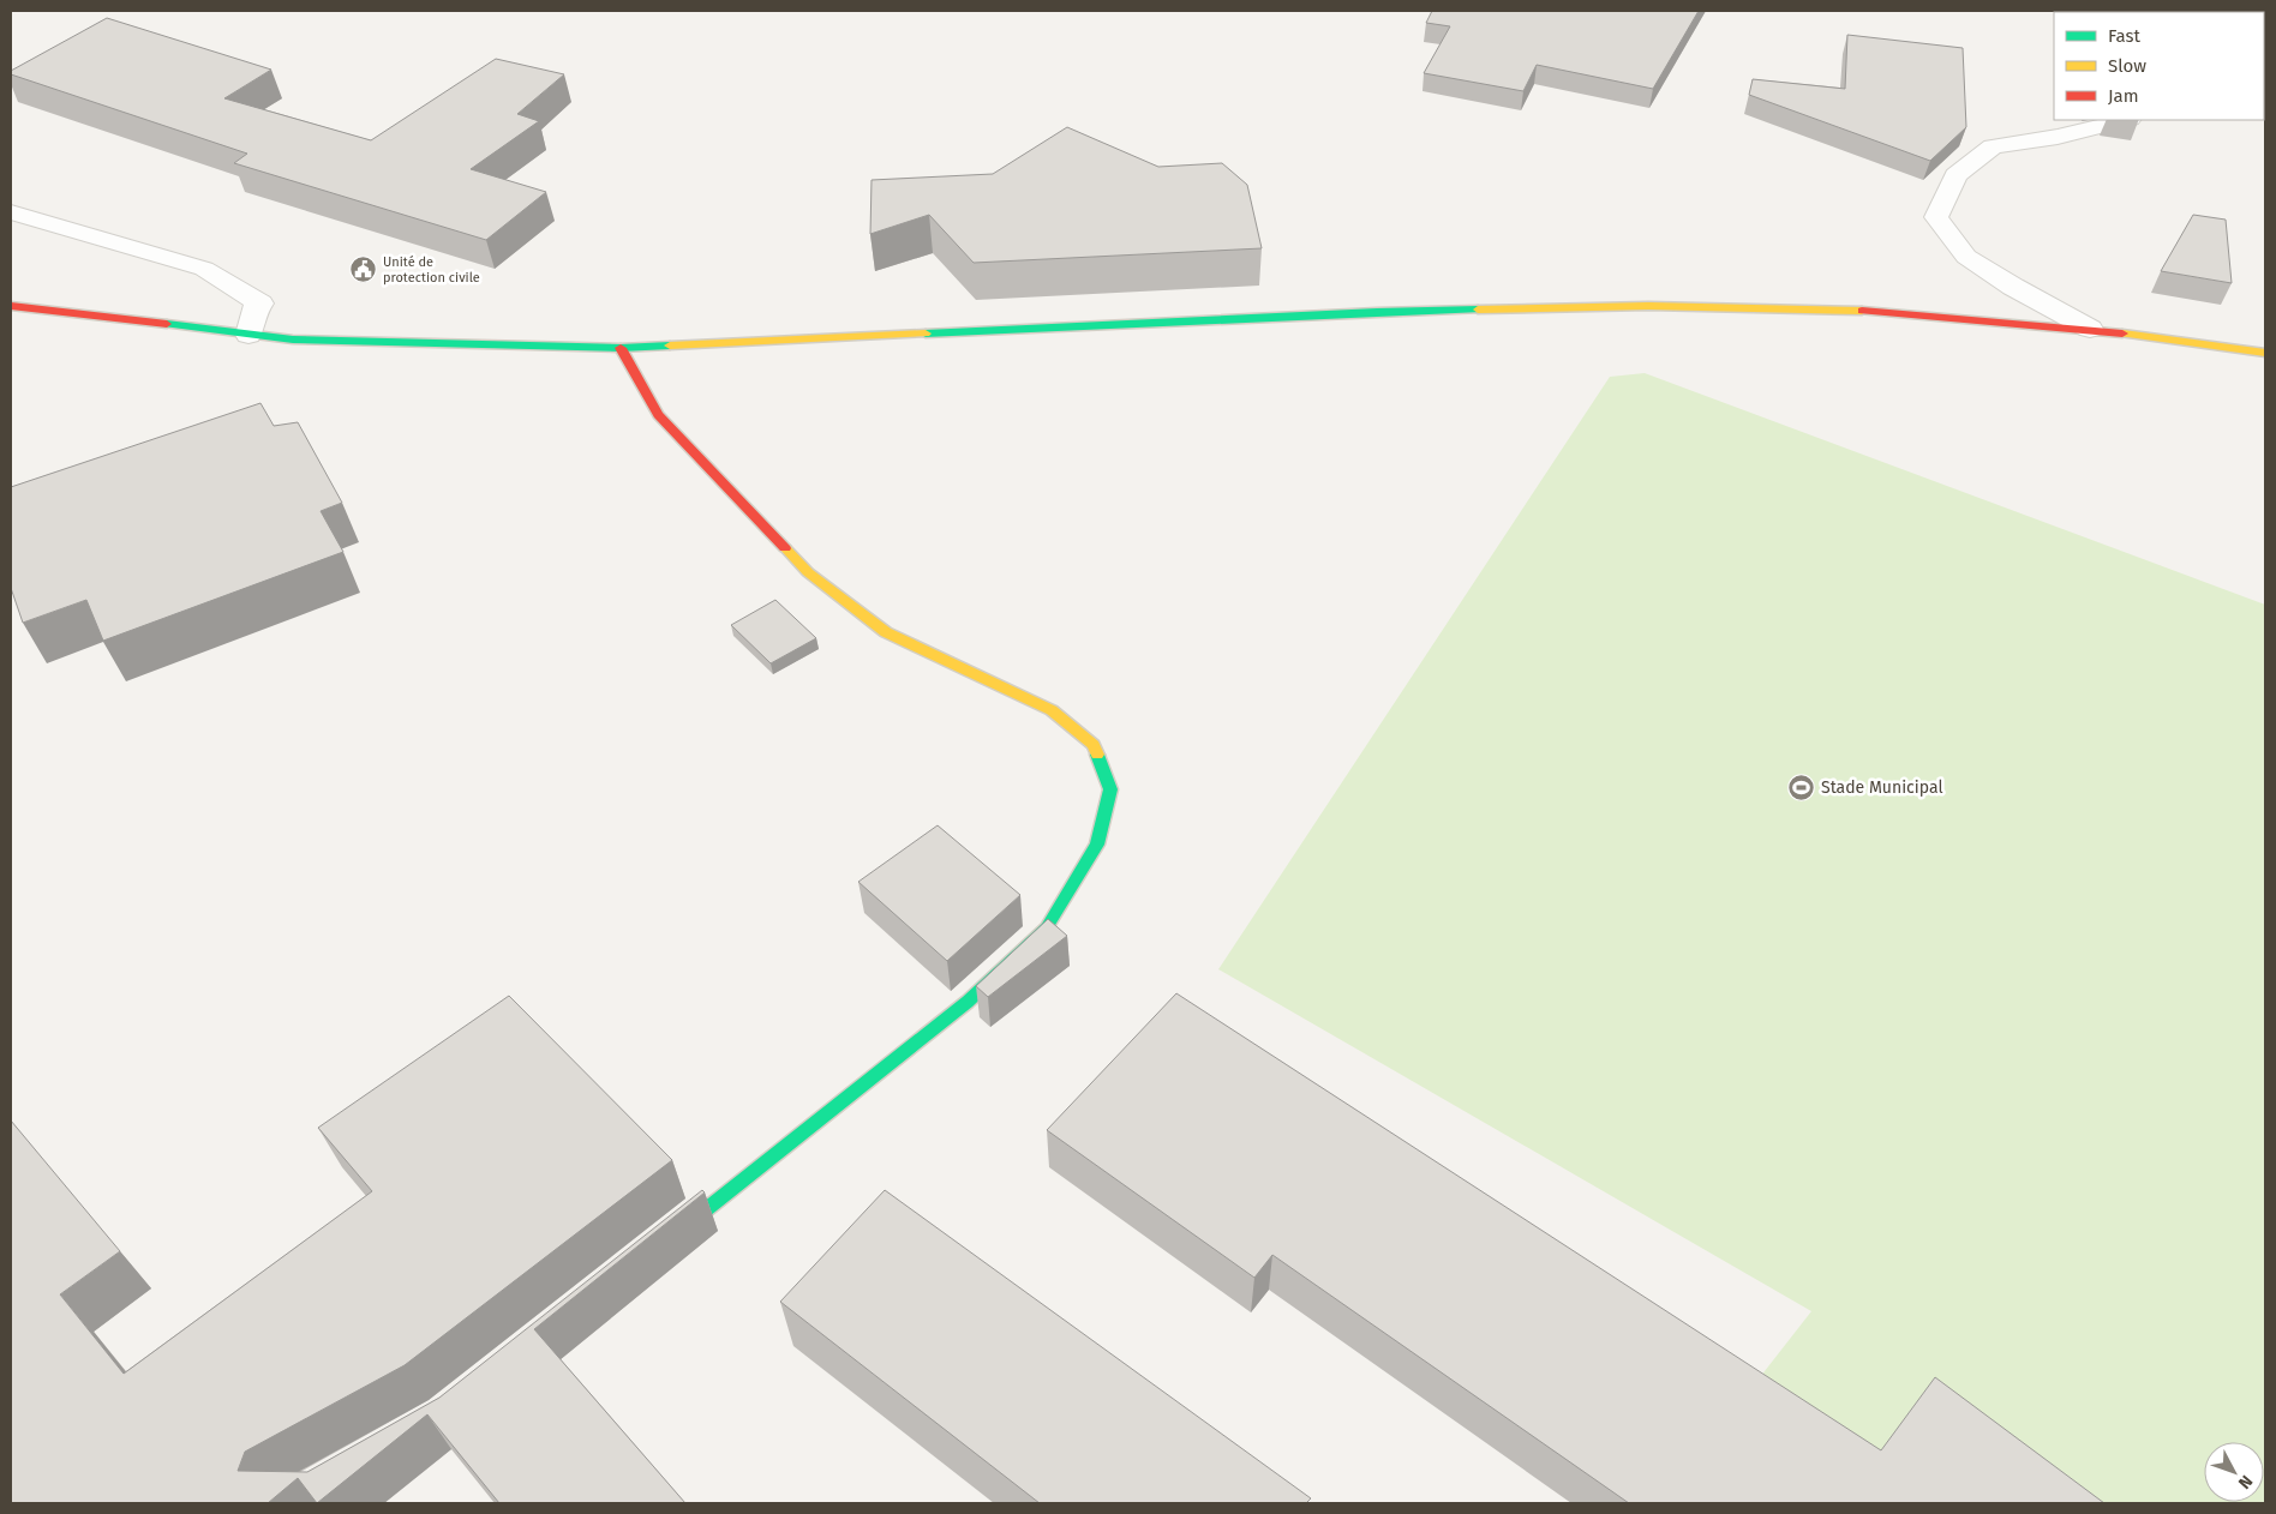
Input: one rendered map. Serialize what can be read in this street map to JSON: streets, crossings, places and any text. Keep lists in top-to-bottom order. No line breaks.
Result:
{"places":{"public building":["Unité de protection civile"],"sports":["Stade Municipal"]},"legend":["Fast","Slow","Jam"],"north":"bottom right"}
